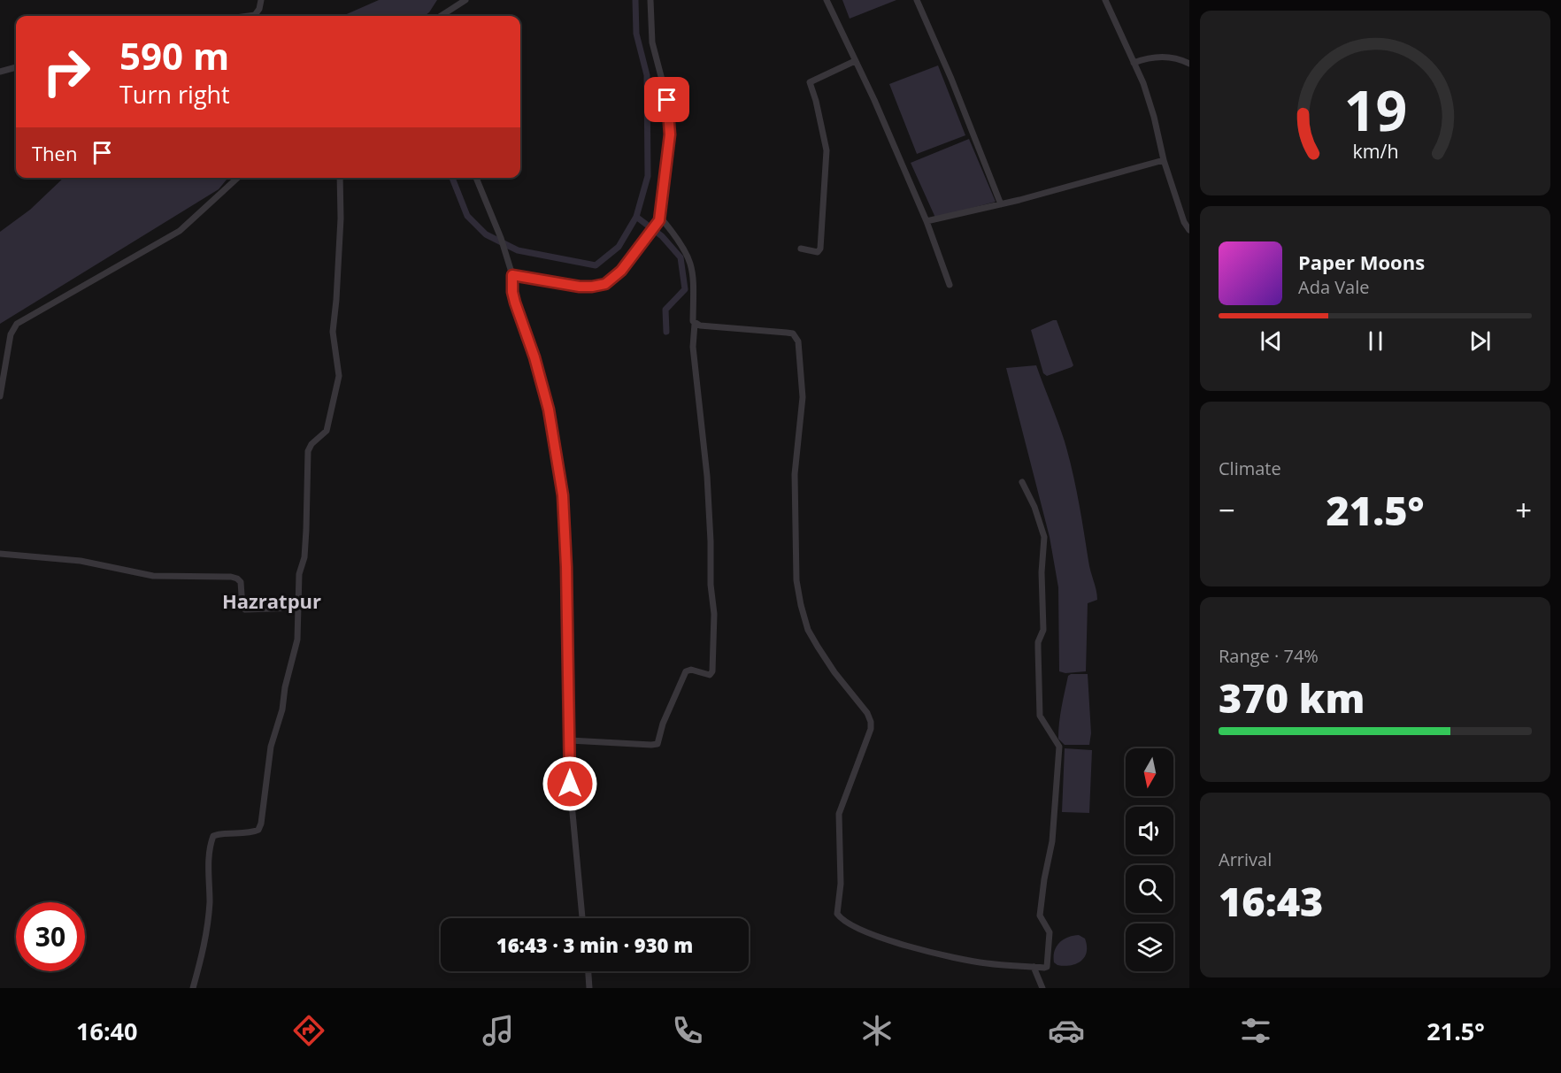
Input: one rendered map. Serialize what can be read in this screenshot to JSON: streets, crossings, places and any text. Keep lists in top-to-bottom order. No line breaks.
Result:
{"districts":["Hazratpur"],"north":"bottom","page":{"turn":["590 m","Turn right"],"then":"Then","song":["Paper Moons","Ada Vale"],"tile":["Climate",["Range · 74%","370 km"],["Arrival","16:43"]],"heat":["−","21.5°","+"],"limit":"30","trip":"16:43 · 3 min · 930 m","tabs":["16:40","21.5°"],"gauge":["19","km/h"]}}
